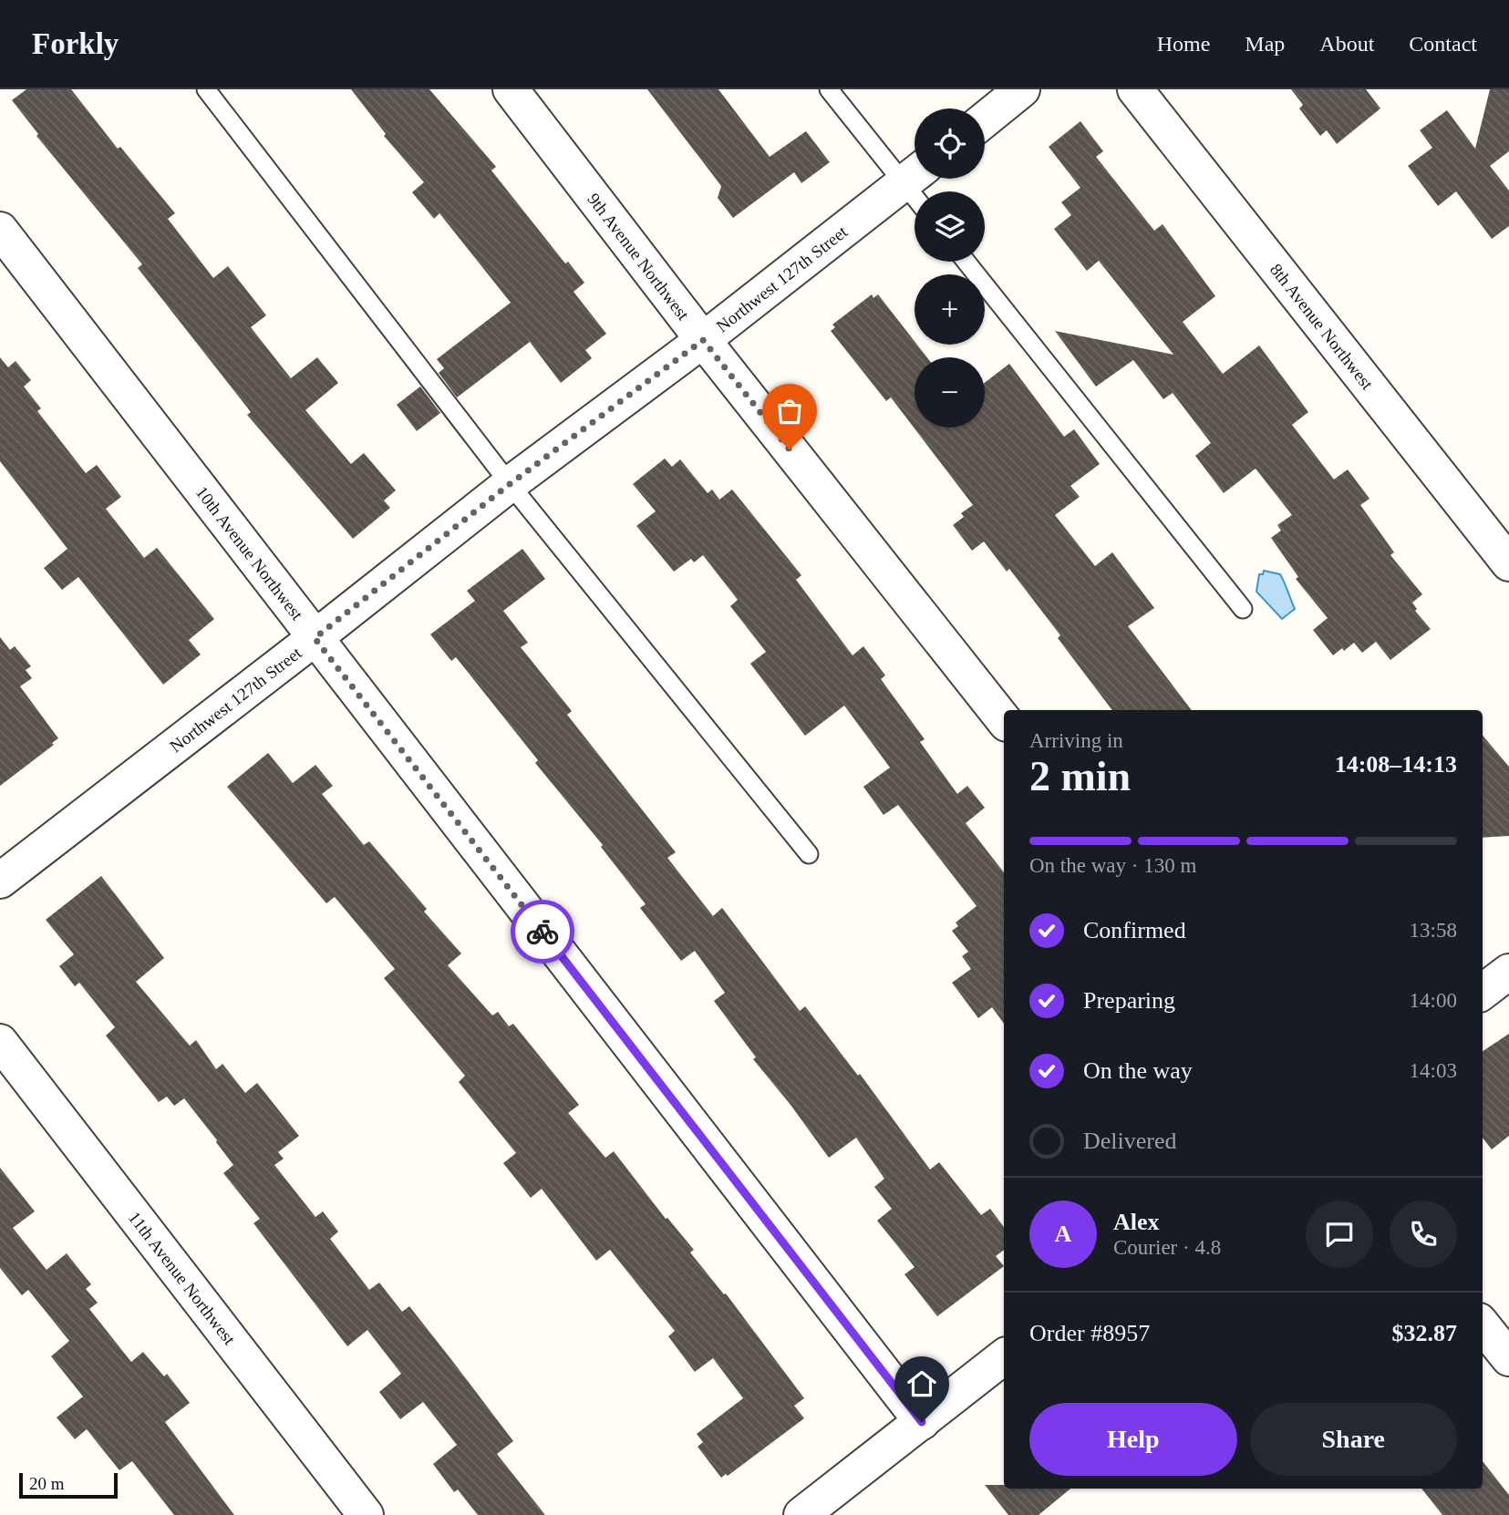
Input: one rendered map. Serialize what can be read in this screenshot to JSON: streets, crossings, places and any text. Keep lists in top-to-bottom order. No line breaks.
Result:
{"streets":{"street":["9th Avenue Northwest","Northwest 127th Street","8th Avenue Northwest","10th Avenue Northwest","11th Avenue Northwest"]},"crossings":[["9th Avenue Northwest","Northwest 127th Street"],["Northwest 127th Street","10th Avenue Northwest"]],"scale_bar":"20 m","page":{"header":"Forkly","nav":["Home","Map","About","Contact"],"map_buttons":["+","−"],"heading":["2 min","Arriving in","14:08–14:13"],"panel":["Alex","Courier · 4.8","Order #8957","$32.87"],"bar":"On the way · 130 m","list":[["Confirmed","13:58"],["Preparing","14:00"],["On the way","14:03"],"Delivered"],"round":"A","buttons":["Help","Share"],"scale":"20 m"}}
